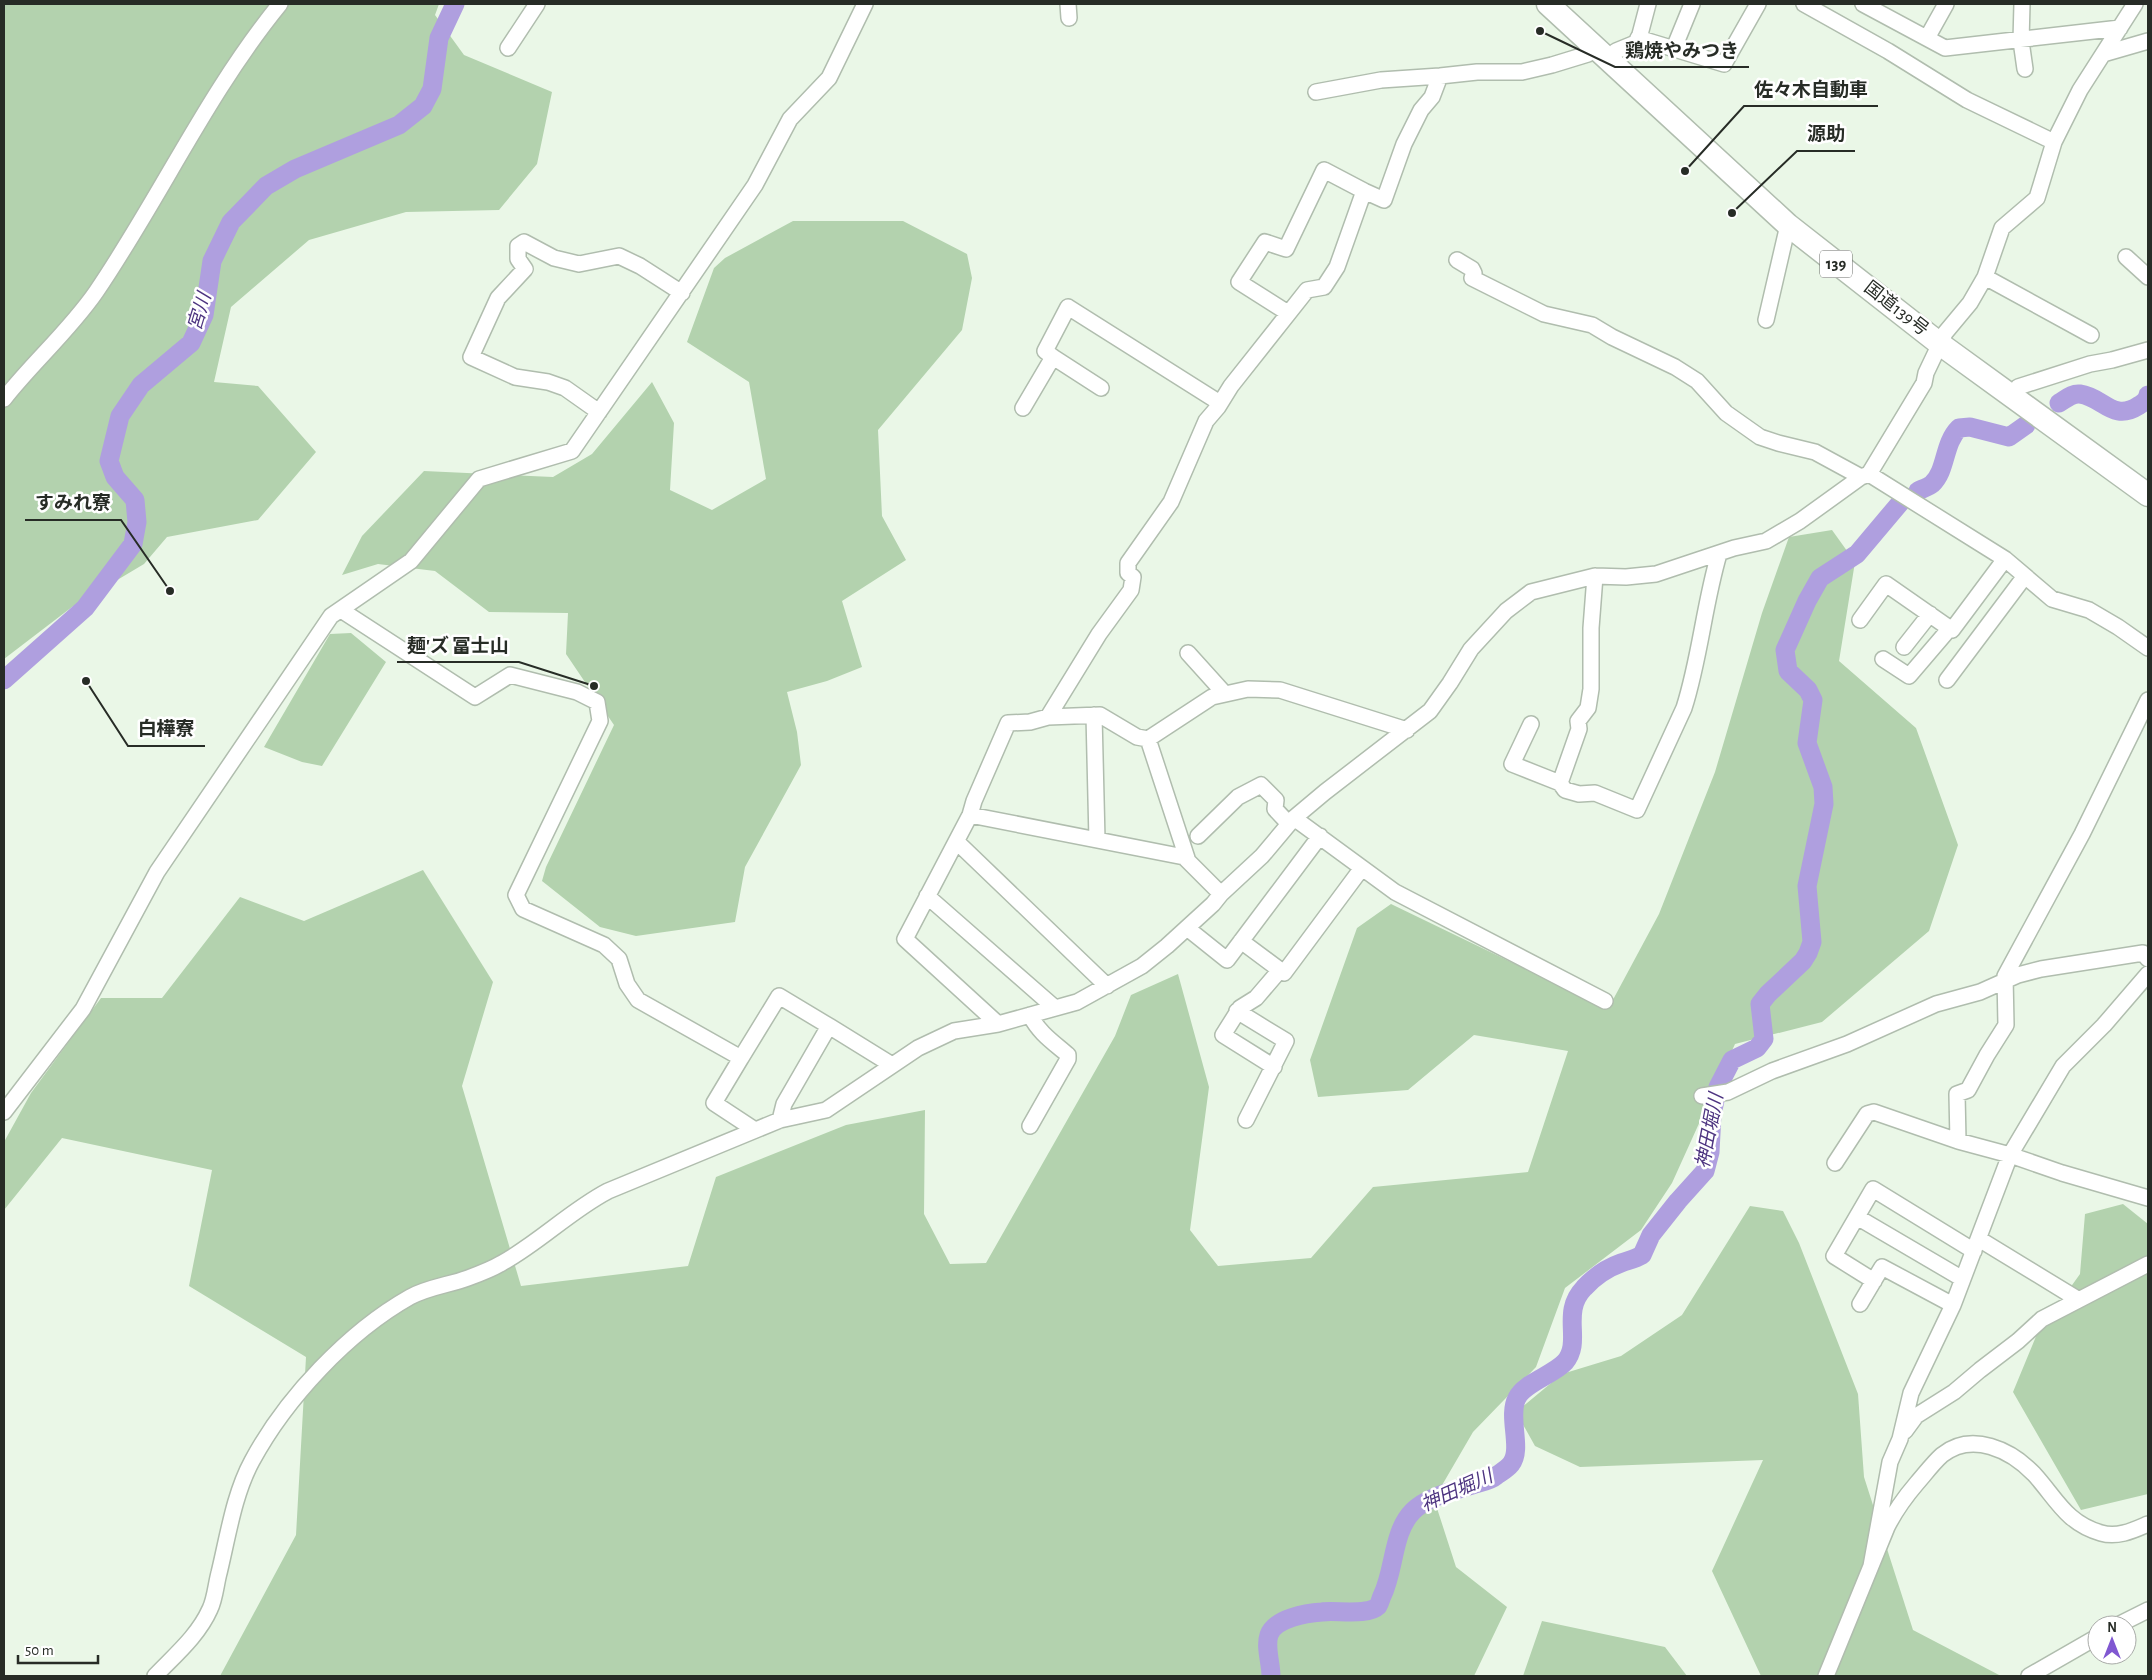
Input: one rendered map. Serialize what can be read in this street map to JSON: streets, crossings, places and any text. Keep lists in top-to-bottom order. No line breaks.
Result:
{"streets":{"highway":["139","国道139号"]},"water":["宮川","神田堀川"],"places":["鶏焼やみつき","佐々木自動車","源助","すみれ寮","白樺寮","麺'ズ 冨士山"],"scale_bar":"50 m","north":"top"}
